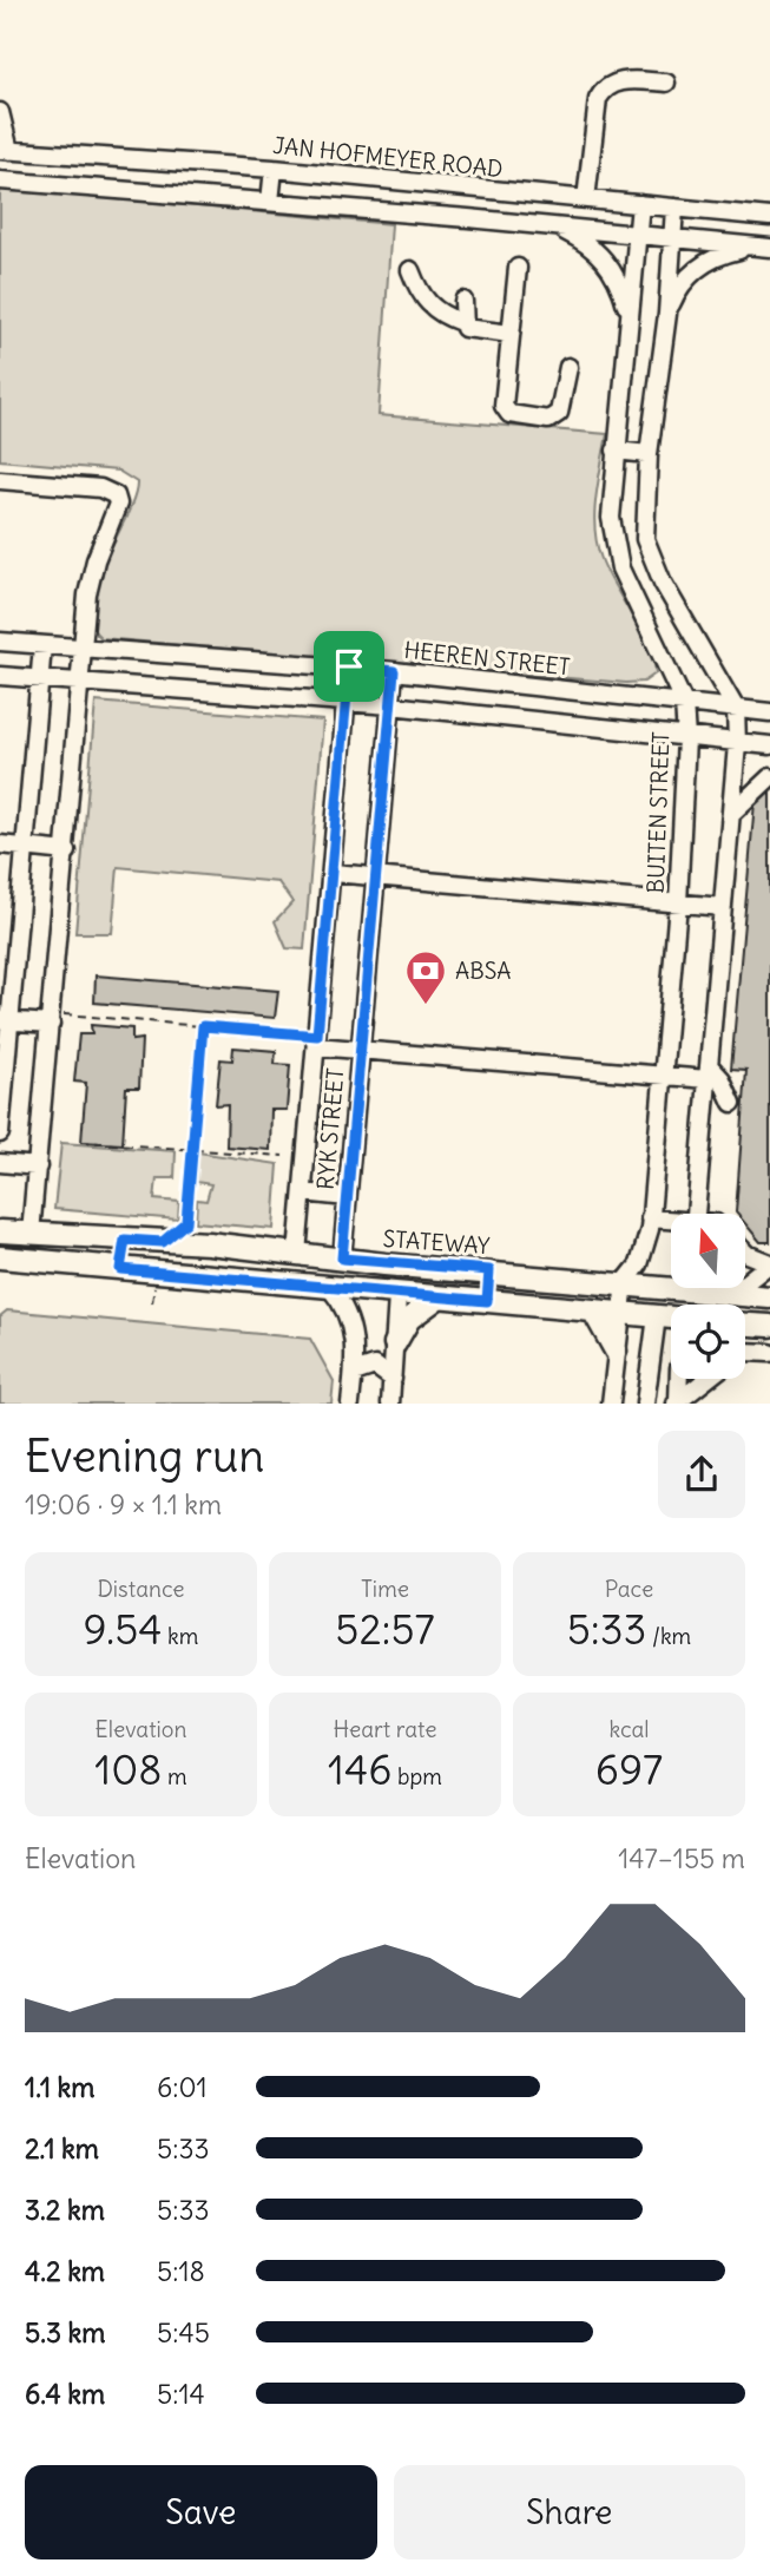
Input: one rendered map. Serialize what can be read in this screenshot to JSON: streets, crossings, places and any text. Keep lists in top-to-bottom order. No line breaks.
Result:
{"streets":{"main road":["STATEWAY"],"street":["JAN HOFMEYER ROAD","HEEREN STREET","BUITEN STREET","RYK STREET"]},"crossings":[["JAN HOFMEYER ROAD","BUITEN STREET"],["HEEREN STREET","BUITEN STREET"],["HEEREN STREET","RYK STREET"],["BUITEN STREET","STATEWAY"],["RYK STREET","STATEWAY"]],"places":{"bank":["ABSA"]},"north":"top","page":{"heading":["Evening run","19:06 · 9 × 1.1 km"],"stats":[["Distance","9.54 km"],["Time","52:57"],["Pace","5:33 /km"],["Elevation","108 m"],["Heart rate","146 bpm"],["kcal","697"]],"chart":["Elevation","147–155 m"],"list":[{"name":"1.1 km","note":"6:01"},{"name":"2.1 km","note":"5:33"},{"name":"3.2 km","note":"5:33"},{"name":"4.2 km","note":"5:18"},{"name":"5.3 km","note":"5:45"},{"name":"6.4 km","note":"5:14"}],"buttons":["Save","Share"]}}
